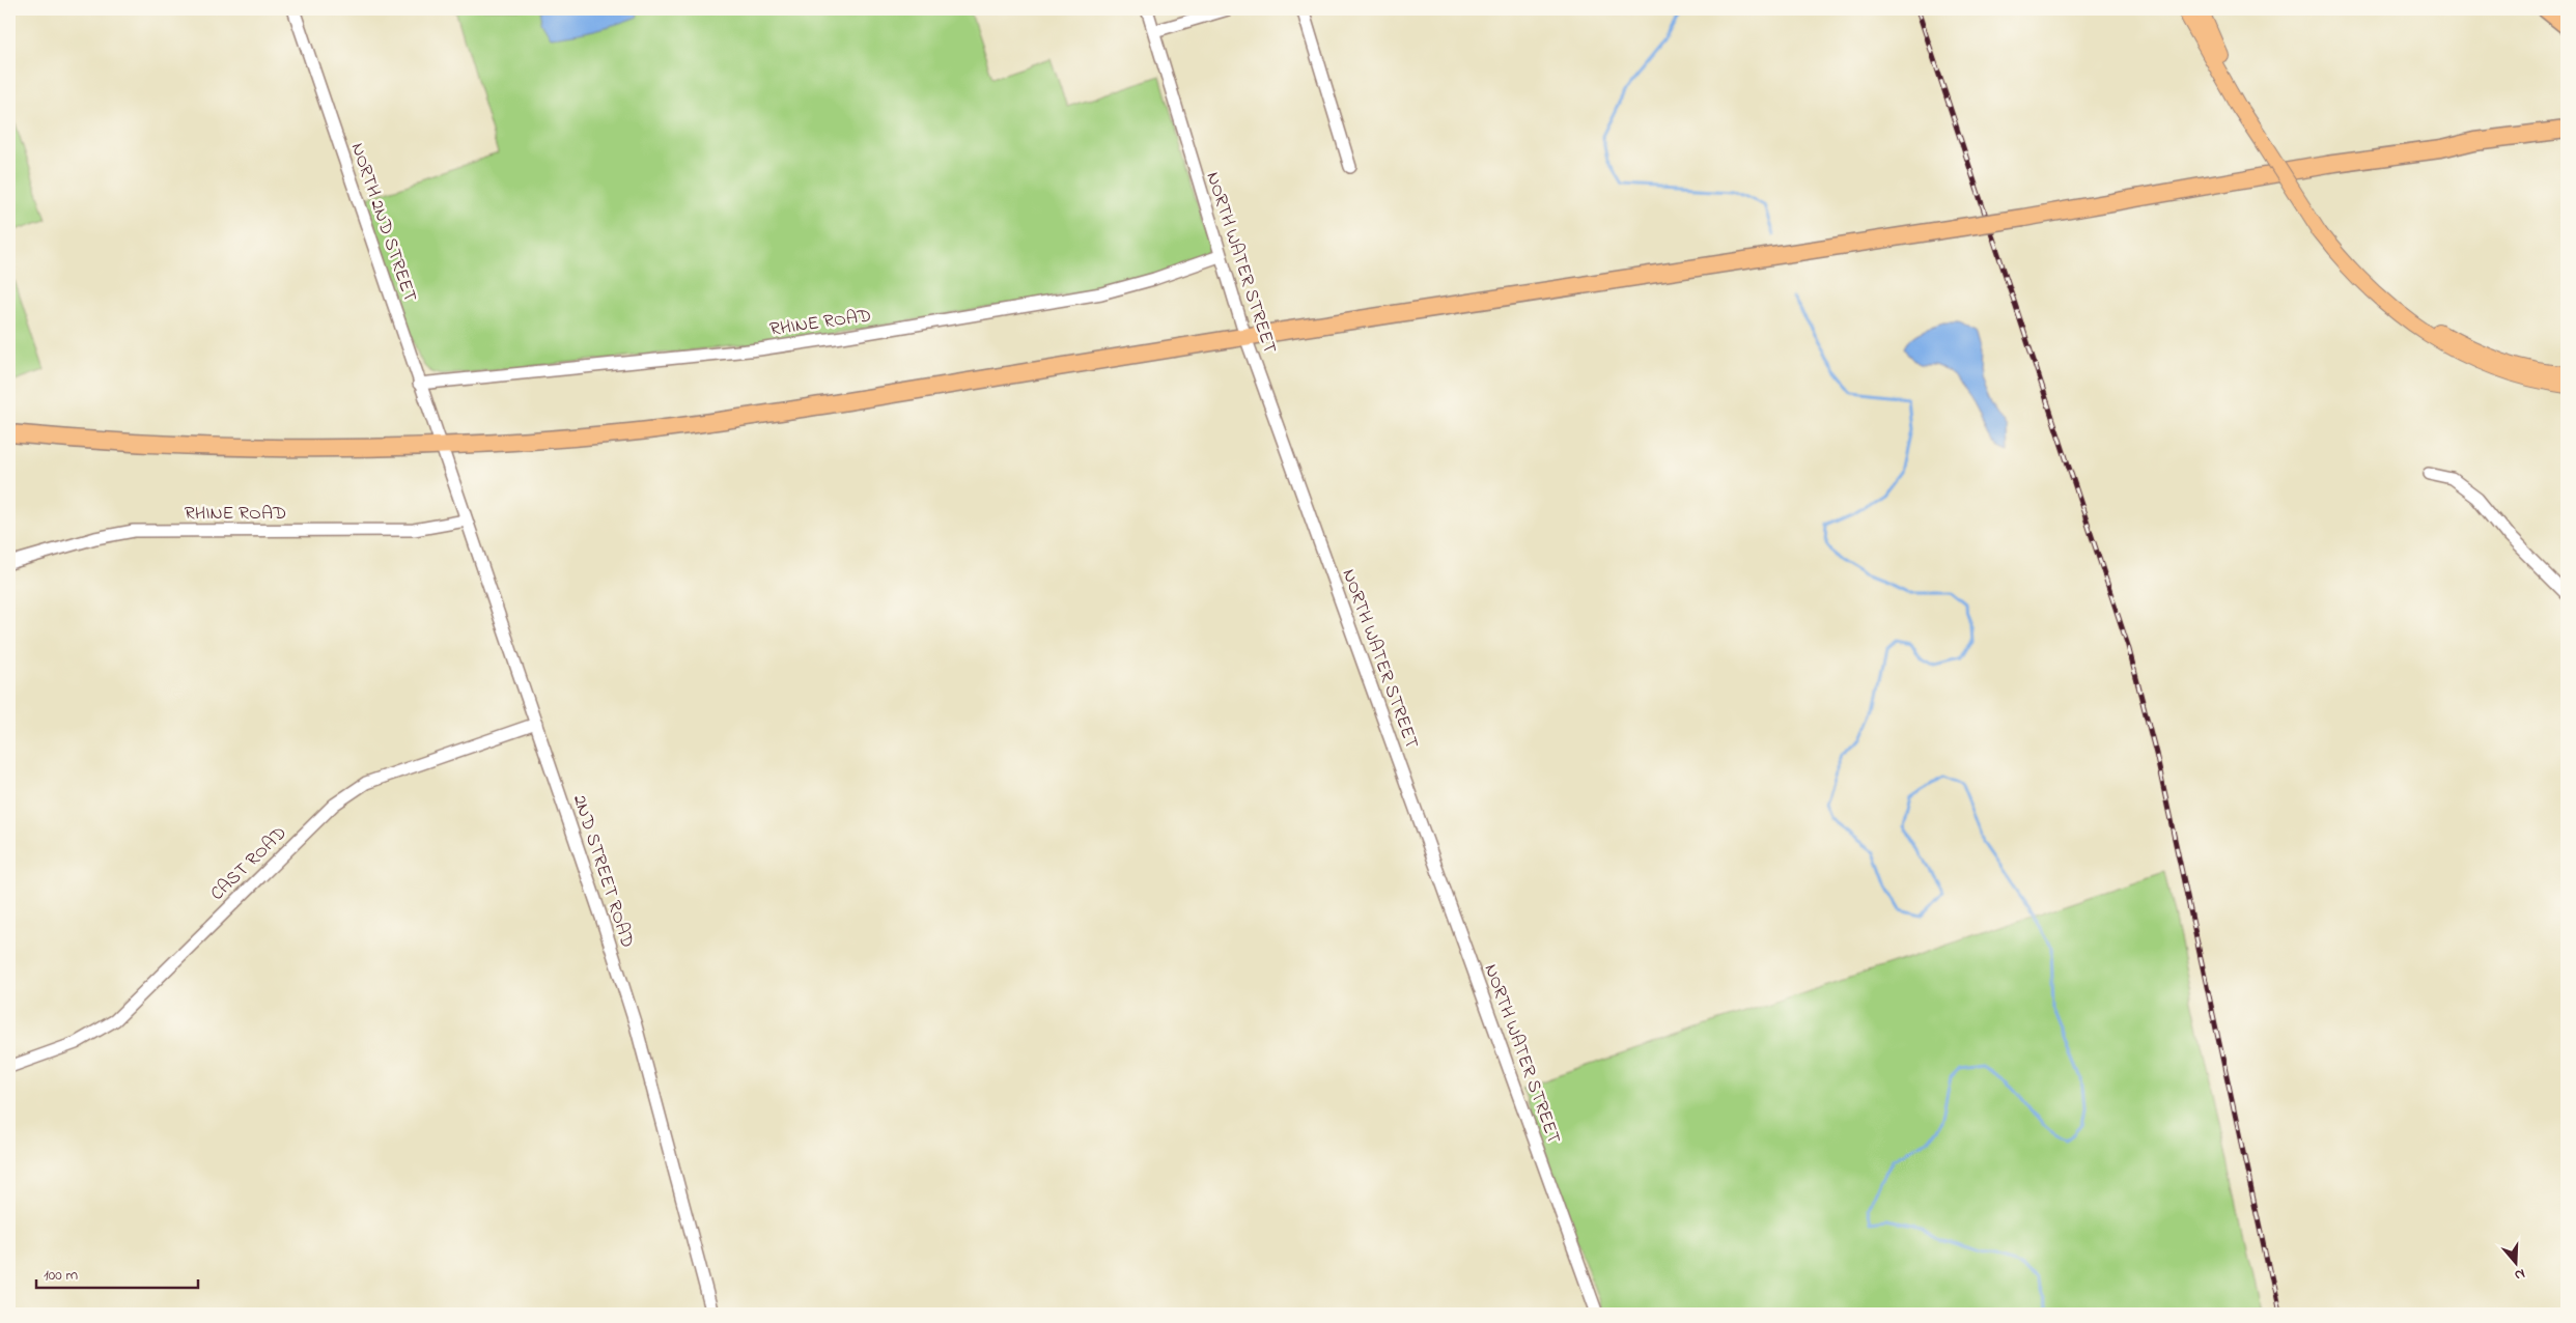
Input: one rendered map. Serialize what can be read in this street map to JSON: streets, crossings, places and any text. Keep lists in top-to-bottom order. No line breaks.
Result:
{"streets":{"street":["NORTH 2ND STREET","NORTH WATER STREET","RHINE ROAD","CAST ROAD","2ND STREET ROAD"]},"crossings":[["NORTH 2ND STREET","RHINE ROAD"],["NORTH 2ND STREET","2ND STREET ROAD"],["NORTH WATER STREET","RHINE ROAD"],["RHINE ROAD","2ND STREET ROAD"],["CAST ROAD","2ND STREET ROAD"]],"scale_bar":"100 m","north":"bottom"}
